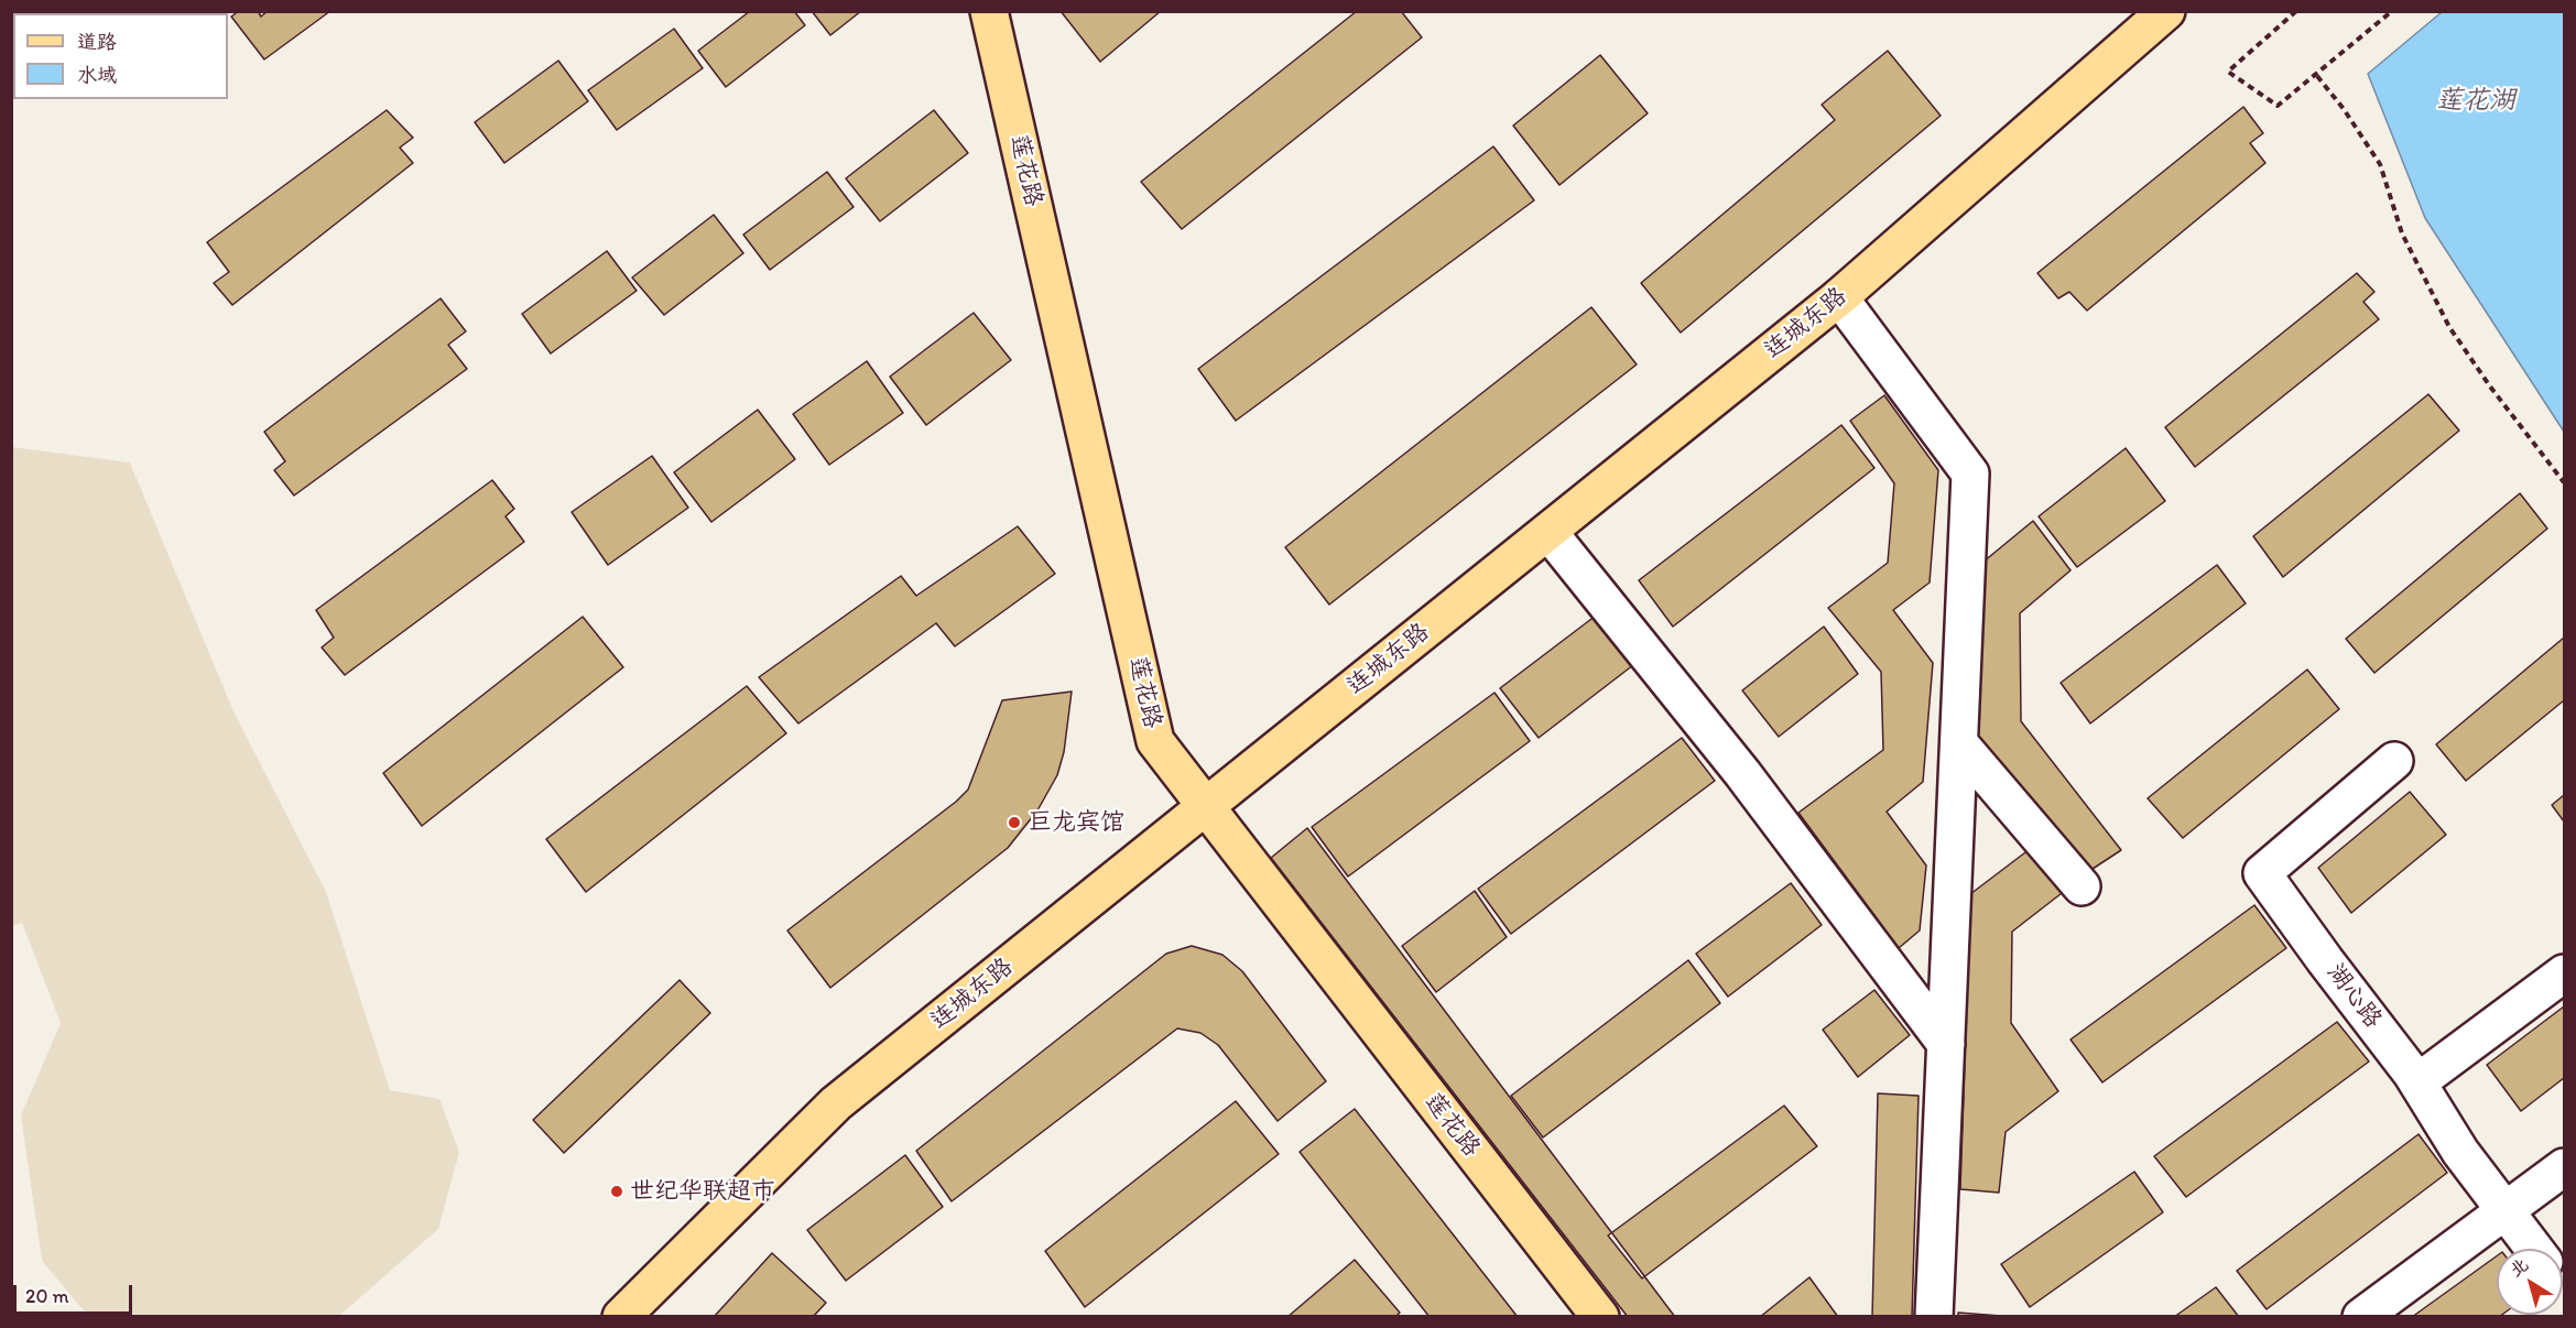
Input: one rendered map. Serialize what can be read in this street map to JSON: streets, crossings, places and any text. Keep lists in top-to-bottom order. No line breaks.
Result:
{"streets":{"main road":["莲花路","连城东路"],"lane":["湖心路"]},"crossings":[["莲花路","连城东路"]],"water":["莲花湖"],"places":["巨龙宾馆","世纪华联超市"],"legend":["道路","水域"],"scale_bar":"20 m","north":"top left"}
